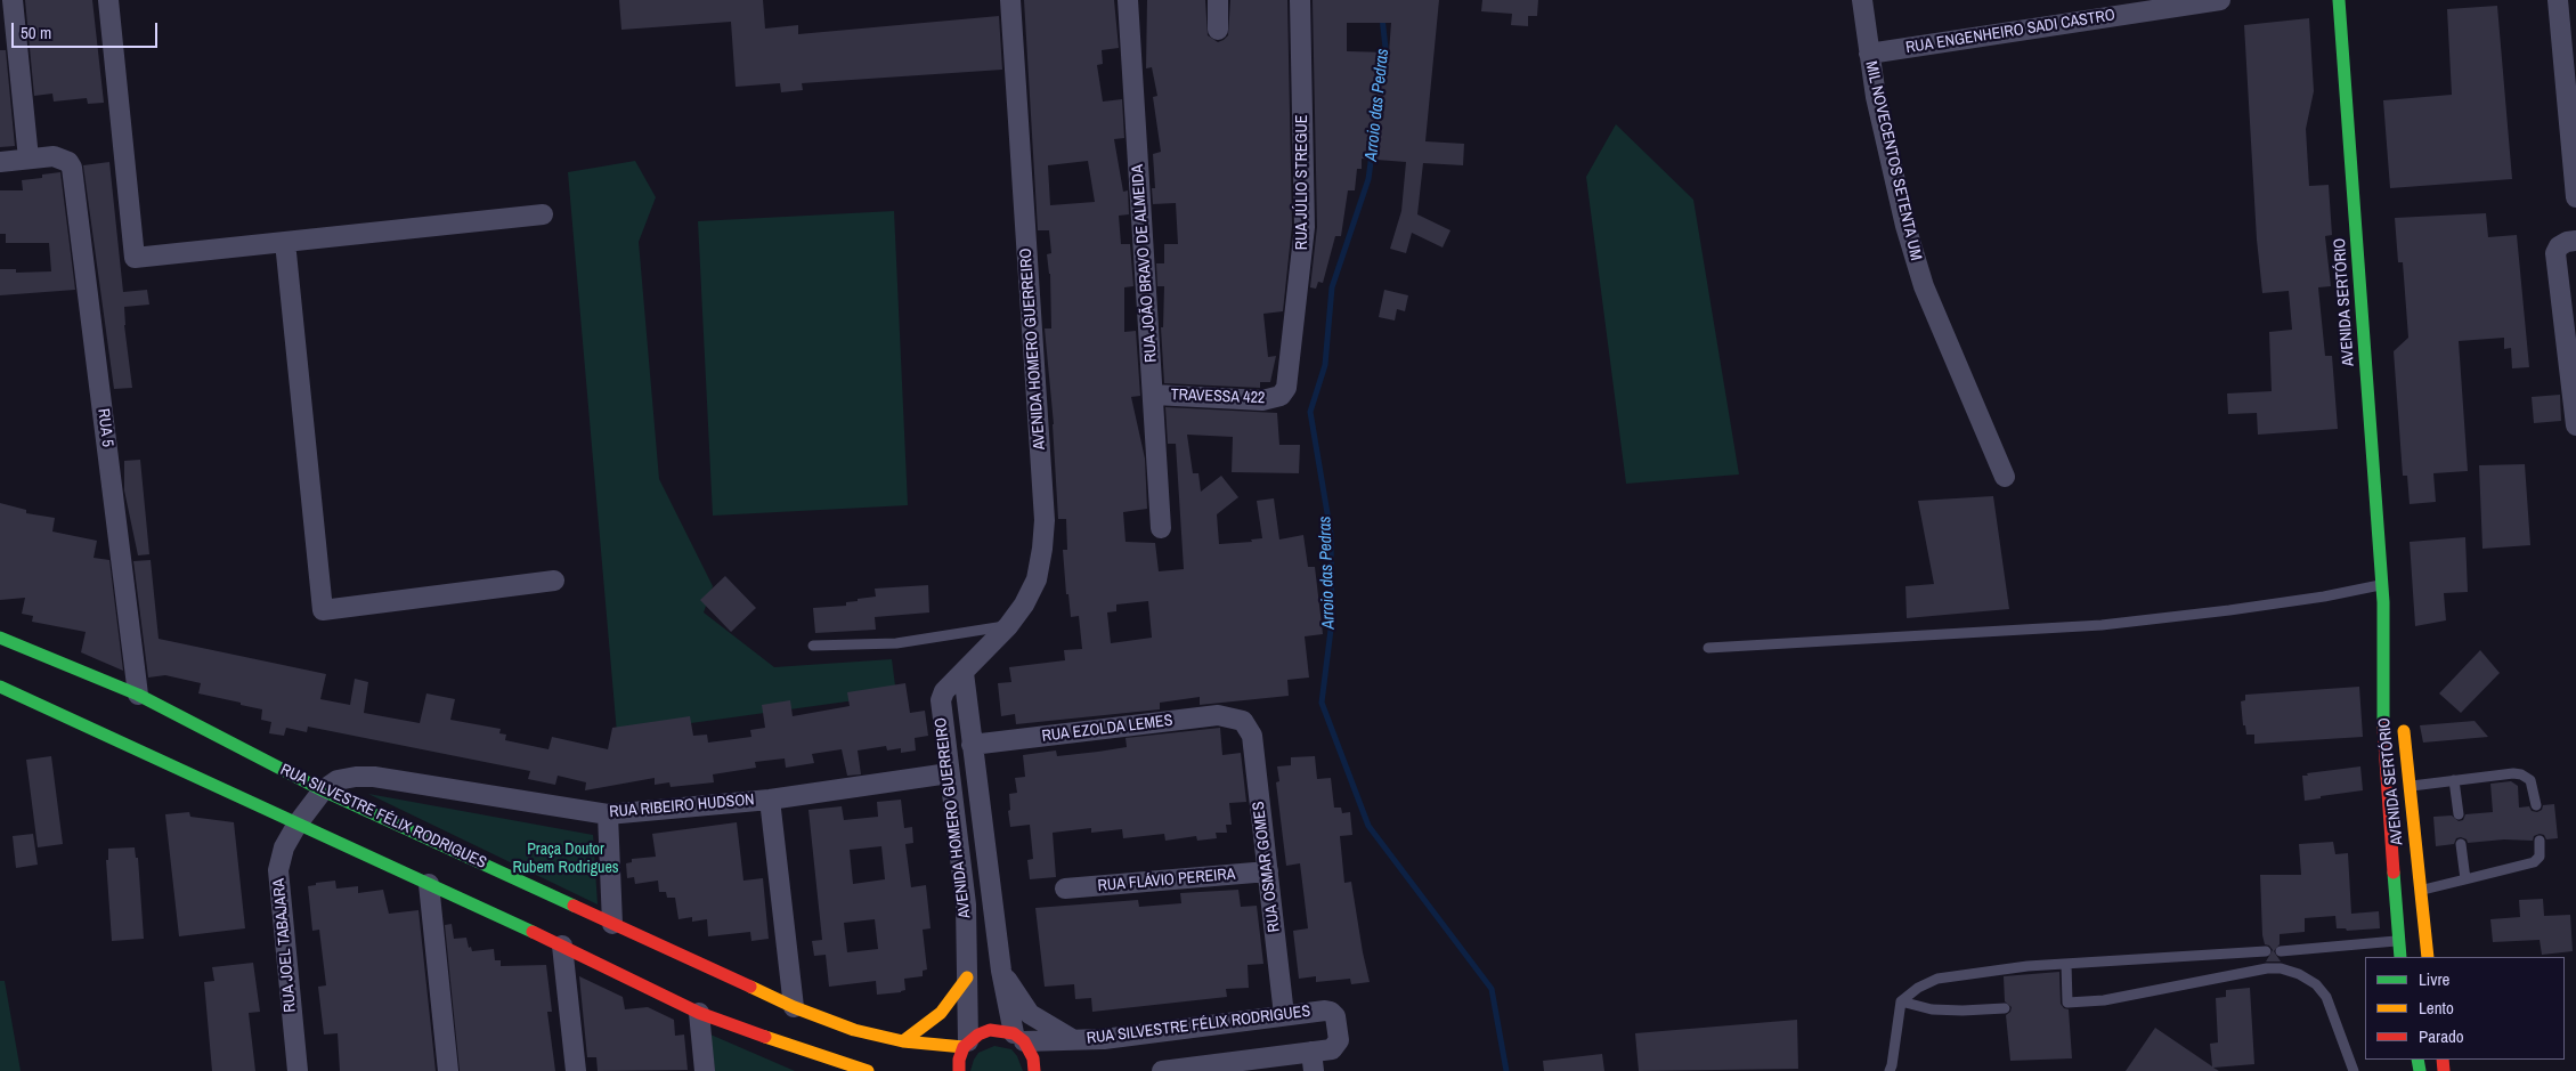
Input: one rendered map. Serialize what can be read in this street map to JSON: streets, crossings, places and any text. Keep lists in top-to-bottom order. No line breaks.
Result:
{"streets":{"street":["RUA ENGENHEIRO SADI CASTRO","MIL NOVECENTOS SETENTA UM","RUA JÚLIO STREGUE","RUA JOÃO BRAVO DE ALMEIDA","AVENIDA SERTÓRIO","AVENIDA HOMERO GUERREIRO","TRAVESSA 422","RUA 5","RUA EZOLDA LEMES","RUA RIBEIRO HUDSON","RUA SILVESTRE FÉLIX RODRIGUES","RUA OSMAR GOMES","RUA FLÁVIO PEREIRA","RUA JOEL TABAJARA"]},"crossings":[["RUA ENGENHEIRO SADI CASTRO","MIL NOVECENTOS SETENTA UM"],["RUA JÚLIO STREGUE","TRAVESSA 422"],["RUA JOÃO BRAVO DE ALMEIDA","TRAVESSA 422"],["AVENIDA HOMERO GUERREIRO","RUA EZOLDA LEMES"],["AVENIDA HOMERO GUERREIRO","RUA RIBEIRO HUDSON"],["AVENIDA HOMERO GUERREIRO","RUA SILVESTRE FÉLIX RODRIGUES"],["RUA 5","RUA SILVESTRE FÉLIX RODRIGUES"],["RUA EZOLDA LEMES","RUA OSMAR GOMES"],["RUA RIBEIRO HUDSON","RUA SILVESTRE FÉLIX RODRIGUES"],["RUA RIBEIRO HUDSON","RUA JOEL TABAJARA"],["RUA SILVESTRE FÉLIX RODRIGUES","RUA OSMAR GOMES"],["RUA OSMAR GOMES","RUA FLÁVIO PEREIRA"]],"water":["Arroio das Pedras"],"parks":["Praça Doutor Rubem Rodrigues"],"legend":["Livre","Lento","Parado"],"scale_bar":"50 m"}
